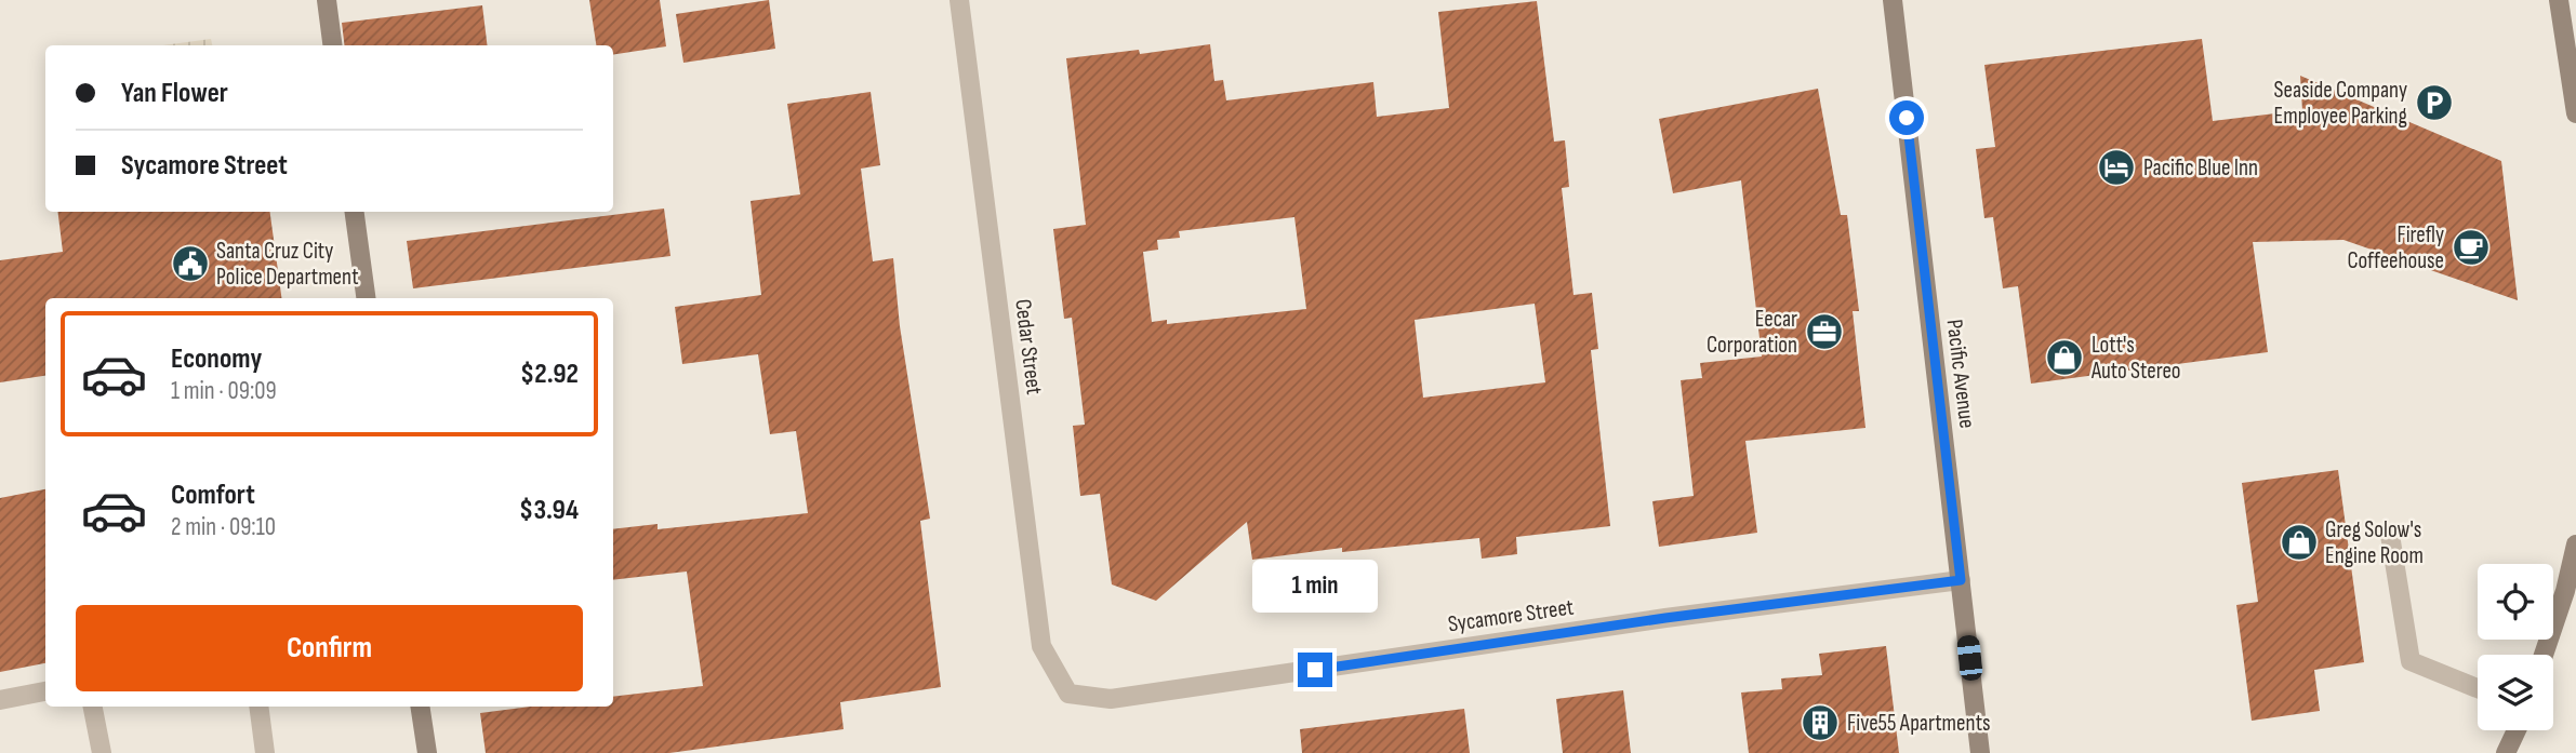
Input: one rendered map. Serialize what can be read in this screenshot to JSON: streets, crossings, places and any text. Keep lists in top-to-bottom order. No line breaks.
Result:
{"streets":{"street":["Cedar Street","Pacific Avenue","Sycamore Street"]},"crossings":[["Cedar Street","Sycamore Street"],["Pacific Avenue","Sycamore Street"]],"places":{"parking":["Seaside Company Employee Parking"],"hotel":["Pacific Blue Inn"],"cafe":["Firefly Coffeehouse"],"public building":["Santa Cruz City Police Department"],"office":["Eecar Corporation"],"shop":["Lott's Auto Stereo","Greg Solow's Engine Room"],"building":["Five55 Apartments"]},"page":{"banner":["Yan Flower","Sycamore Street"],"list":[{"name":"Economy","note":"1 min · 09:09","value":"$2.92"},{"name":"Comfort","note":"2 min · 09:10","value":"$3.94"}],"bubble":"1 min","buttons":"Confirm"}}
